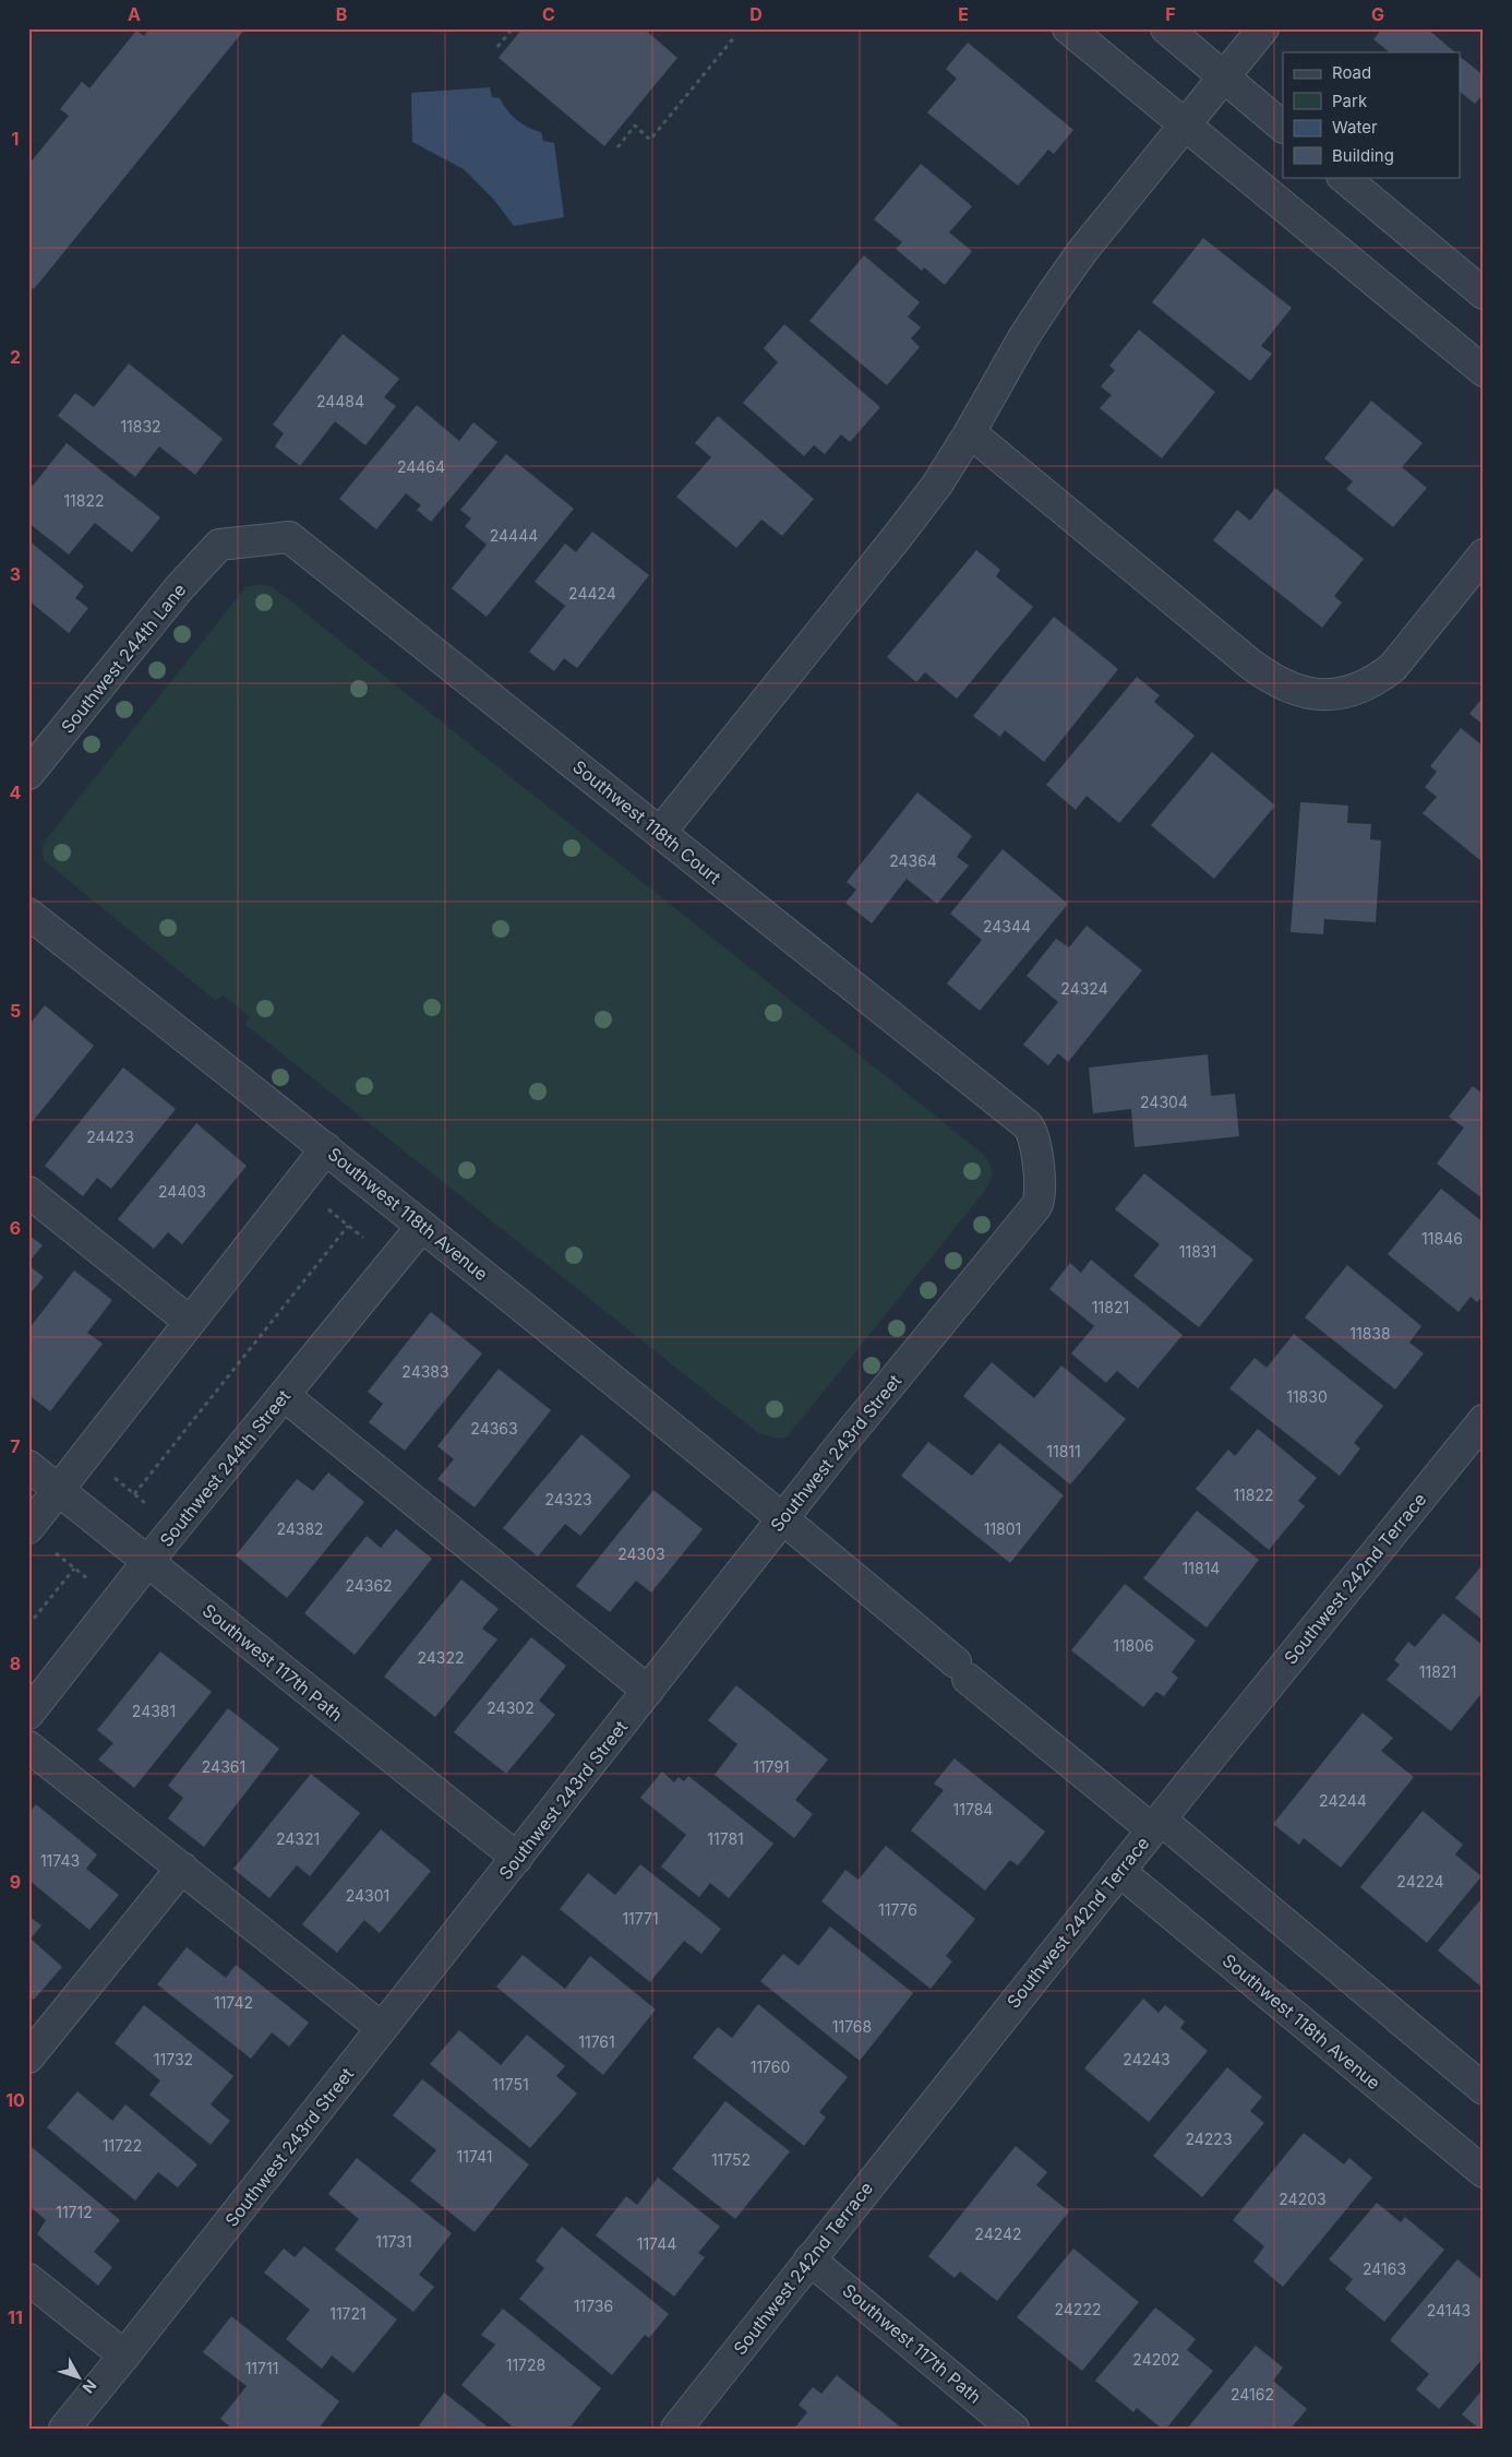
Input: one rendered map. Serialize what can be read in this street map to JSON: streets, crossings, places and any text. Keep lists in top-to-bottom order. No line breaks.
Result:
{"streets":{"street":["Southwest 244th Lane","Southwest 118th Court","Southwest 118th Avenue","Southwest 243rd Street","Southwest 244th Street","Southwest 242nd Terrace","Southwest 117th Path"]},"crossings":[["Southwest 244th Lane","Southwest 118th Court"],["Southwest 118th Court","Southwest 243rd Street"],["Southwest 118th Avenue","Southwest 243rd Street"],["Southwest 118th Avenue","Southwest 244th Street"],["Southwest 118th Avenue","Southwest 242nd Terrace"],["Southwest 243rd Street","Southwest 117th Path"],["Southwest 244th Street","Southwest 117th Path"],["Southwest 242nd Terrace","Southwest 117th Path"]],"house_numbers":["24484","11832","24464","11822","24444","24424","24364","24344","24324","24304","24423","24403","11846","11831","11821","11838","24383","11830","24363","11811","11822","24323","24382","11801","24303","11814","24362","11806","24322","11821","24302","24381","24361","11791","24244","11784","24321","11781","11743","24224","24301","11776","11771","11742","11768","11761","11732","24243","11760","11751","24223","11722","11741","11752","24203","11712","24242","11731","11744","24163","11736","24222","24143","11721","24202","11728","11711","24162"],"legend":["Road","Park","Water","Building"],"north":"bottom right","grid":{"columns":["A","B","C","D","E","F","G"],"rows":["1","2","3","4","5","6","7","8","9","10","11"]}}
